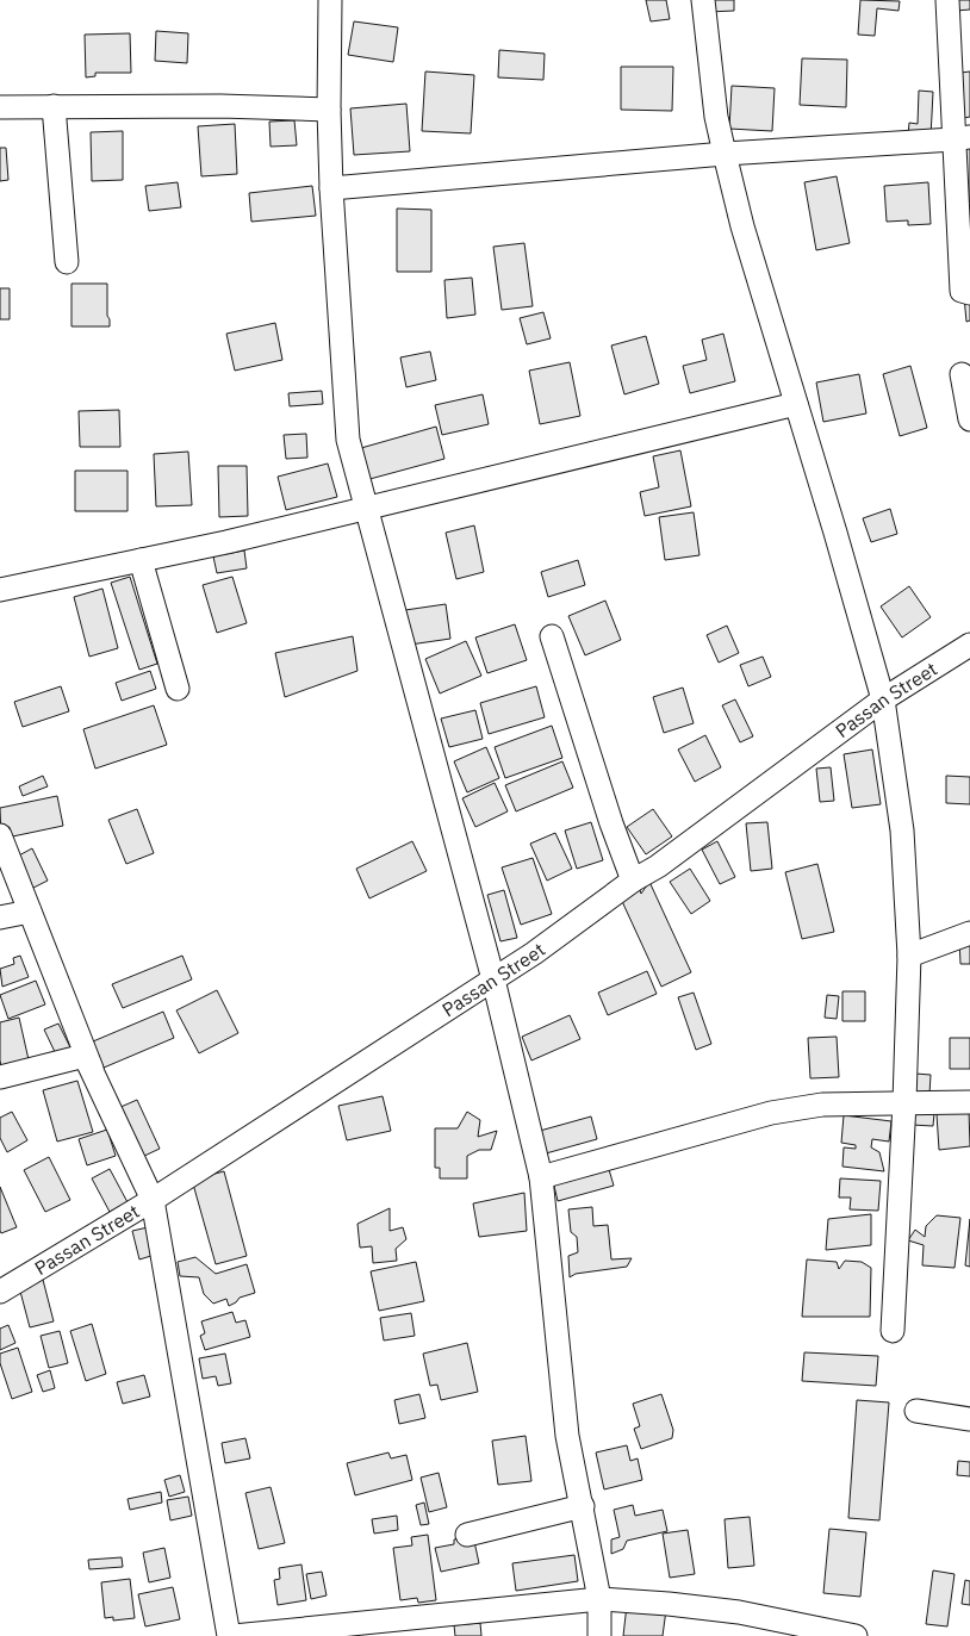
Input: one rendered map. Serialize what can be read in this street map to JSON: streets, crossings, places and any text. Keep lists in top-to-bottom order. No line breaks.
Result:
{"streets":{"street":["Passan Street"]}}
